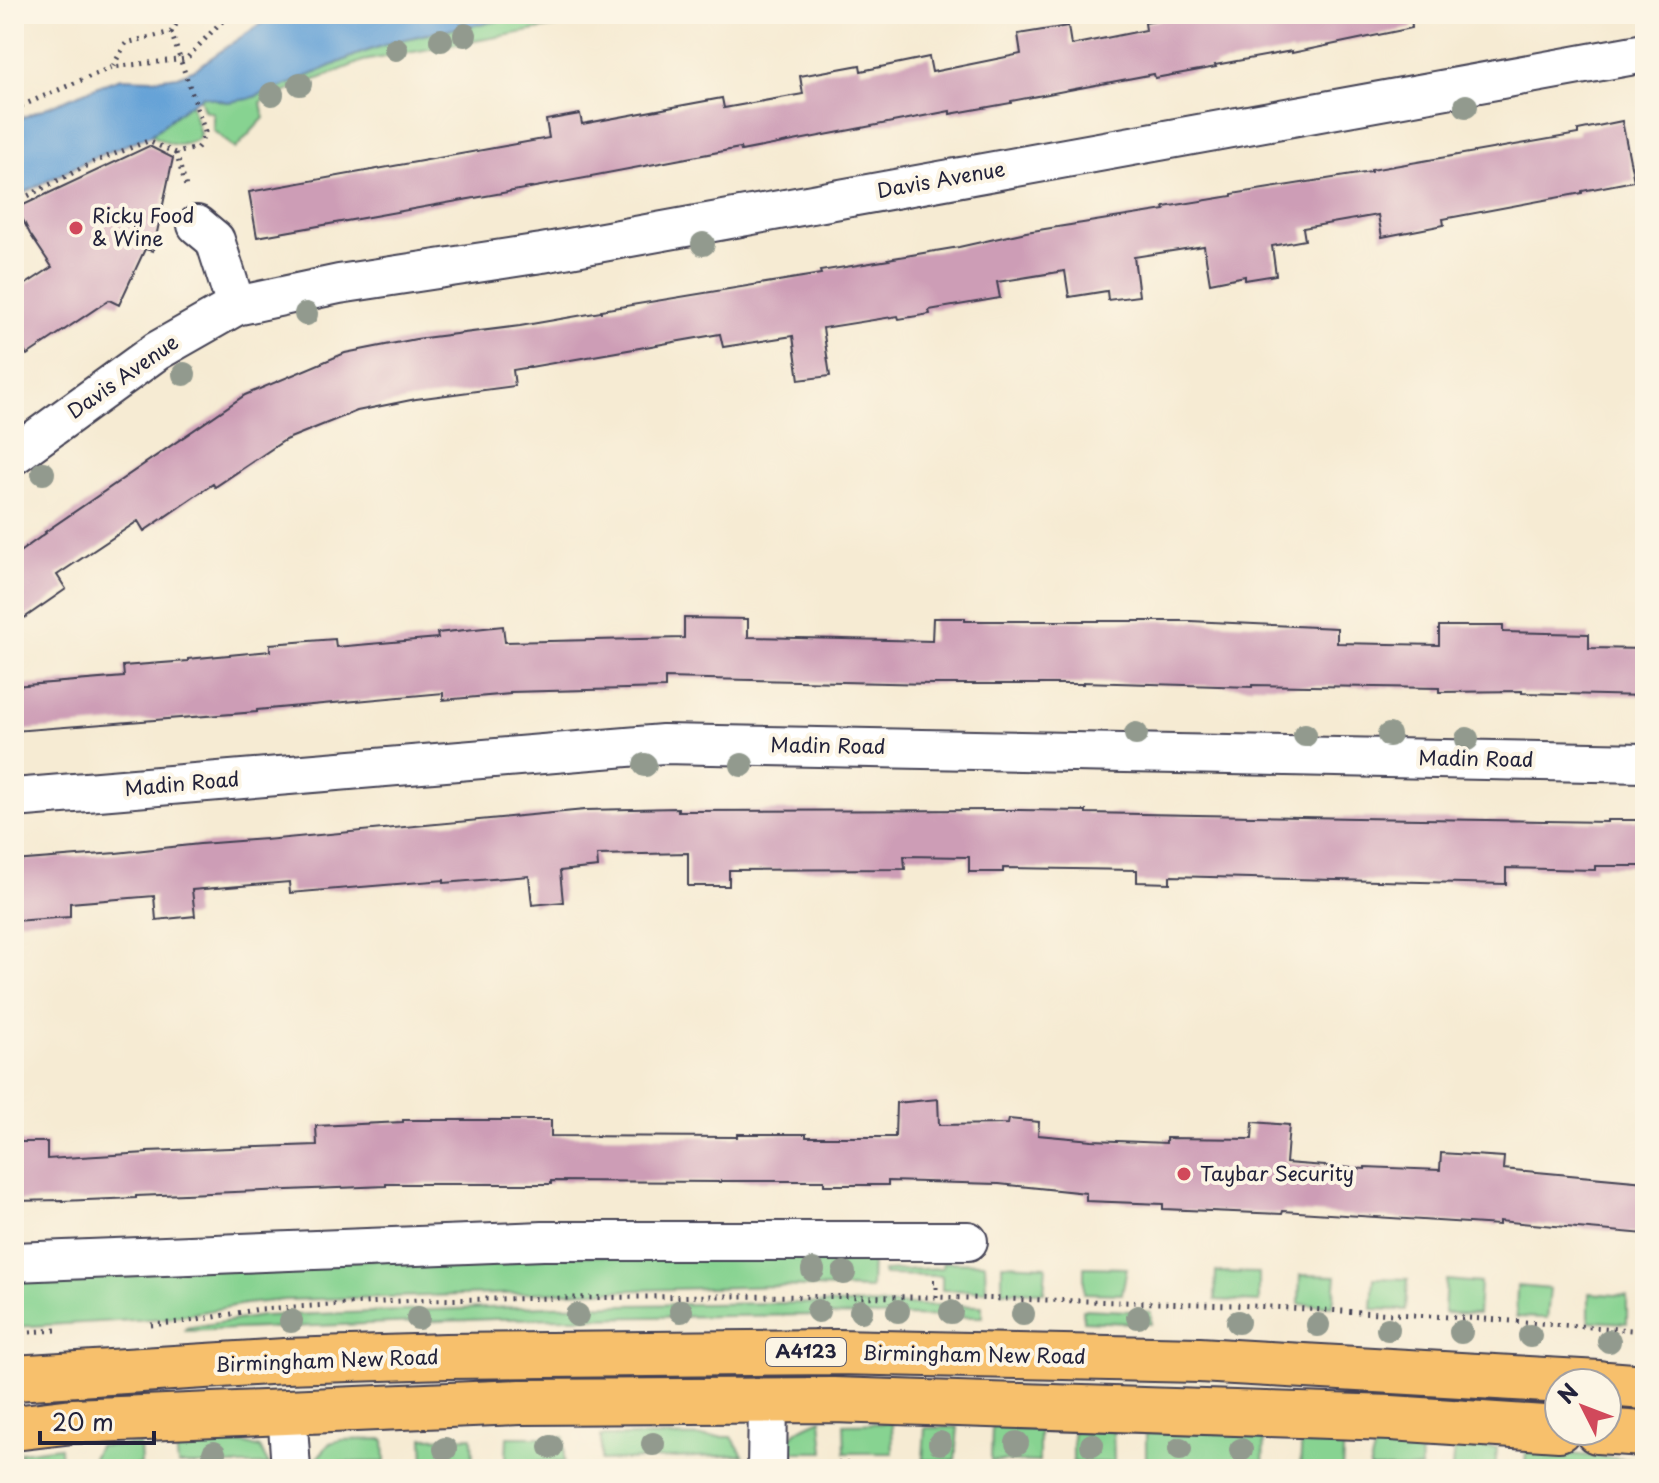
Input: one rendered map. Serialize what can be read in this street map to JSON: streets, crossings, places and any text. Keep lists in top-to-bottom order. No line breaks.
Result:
{"streets":{"highway":["A4123","Birmingham New Road"],"street":["Davis Avenue","Madin Road"]},"places":["Ricky Food & Wine","Taybar Security"],"scale_bar":"20 m","north":"top left"}
